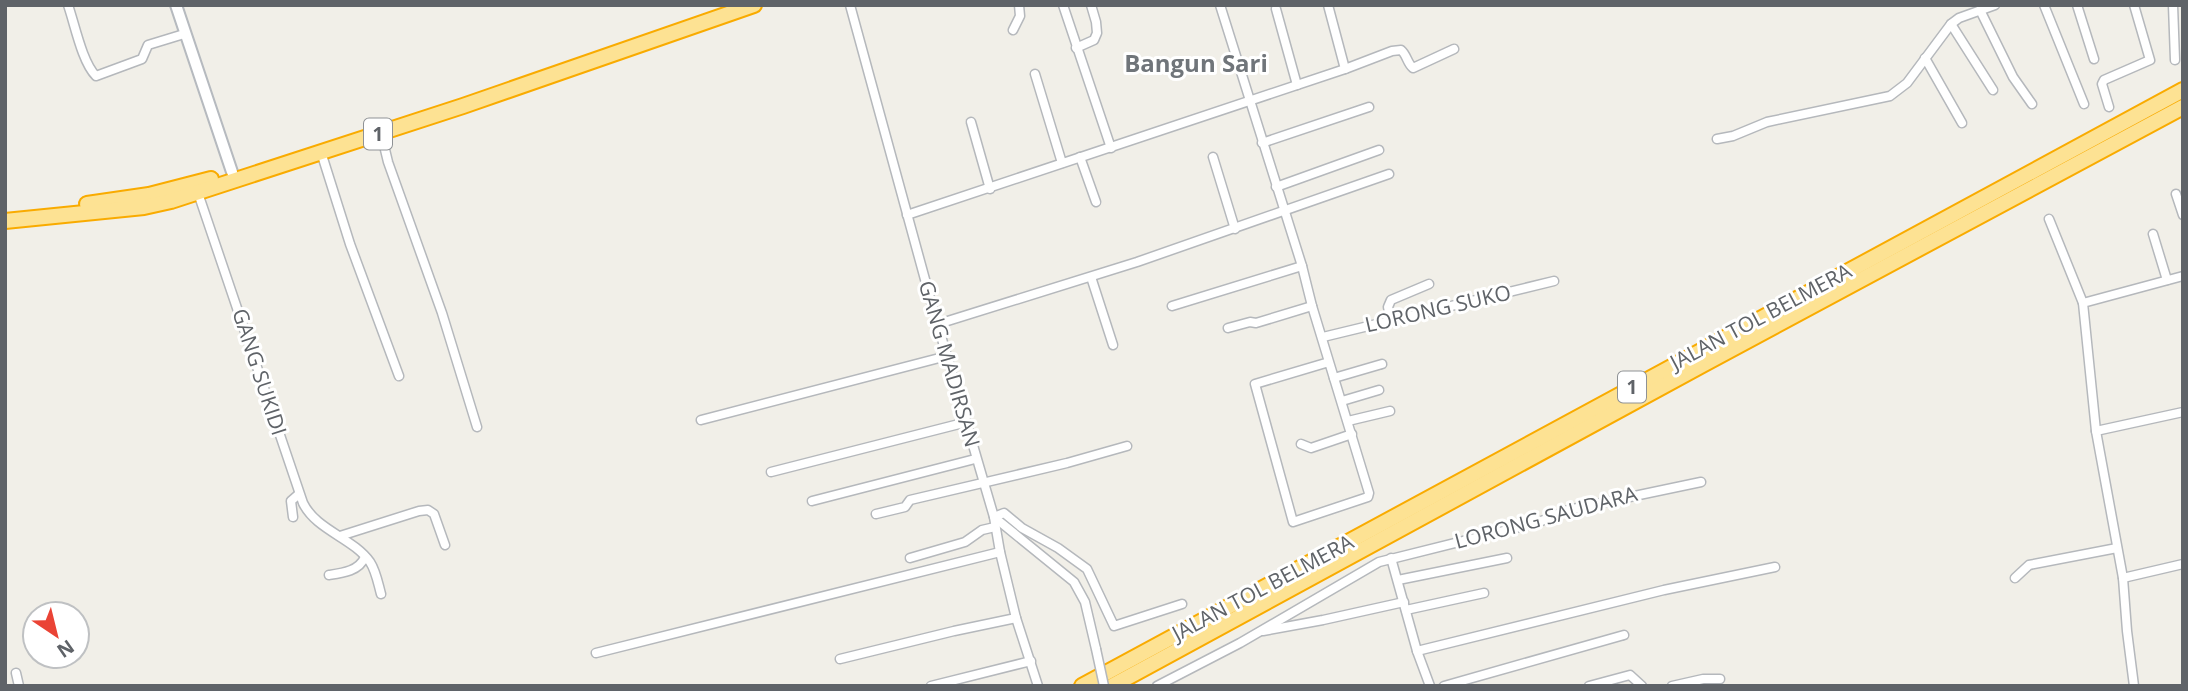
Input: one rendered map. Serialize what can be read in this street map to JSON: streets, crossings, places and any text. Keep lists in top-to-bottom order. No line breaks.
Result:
{"streets":{"highway":["1","JALAN TOL BELMERA"],"street":["LORONG SUKO","GANG MADIRSAN","GANG SUKIDI","LORONG SAUDARA"]},"crossings":[["1","GANG SUKIDI"]],"districts":["Bangun Sari"],"north":"bottom right"}
